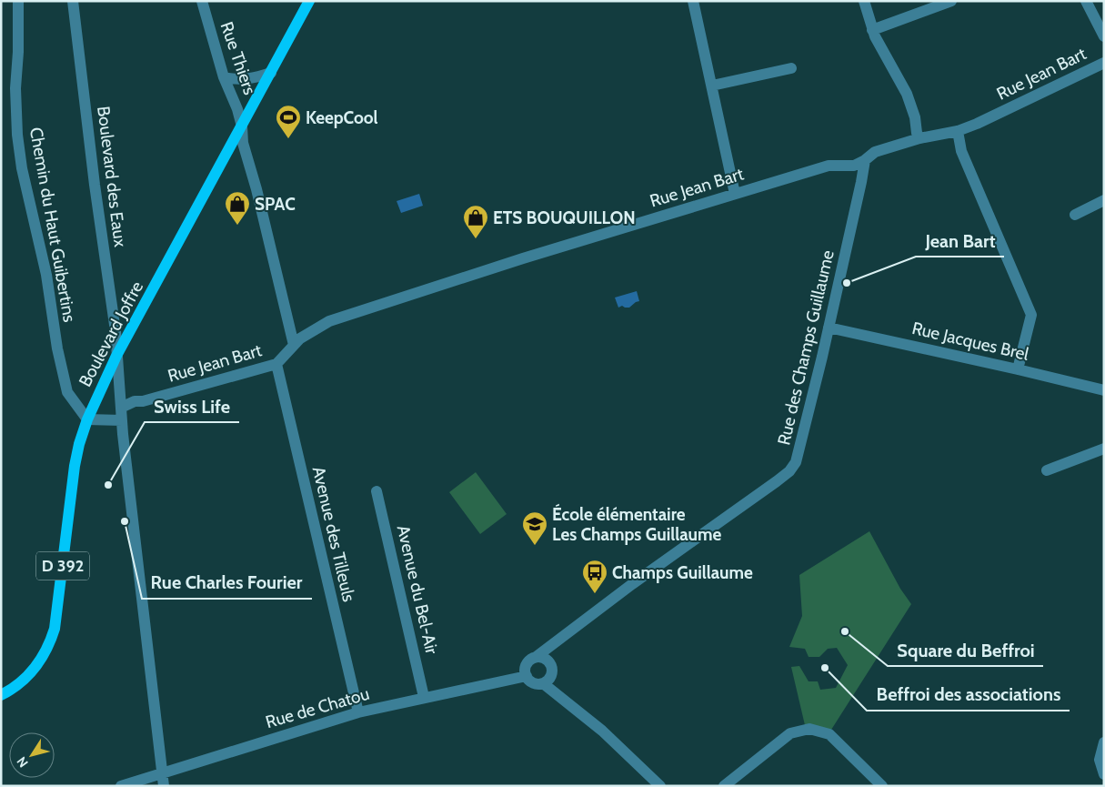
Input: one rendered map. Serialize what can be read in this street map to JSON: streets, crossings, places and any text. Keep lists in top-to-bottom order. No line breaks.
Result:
{"streets":{"main road":["Boulevard Joffre","D 392"],"street":["Rue Thiers","Rue Jean Bart","Boulevard des Eaux","Chemin du Haut Guibertins","Rue Jacques Brel","Rue des Champs Guillaume","Avenue des Tilleuls","Avenue du Bel-Air","Rue de Chatou"]},"crossings":[["Rue Thiers","Rue Jean Bart"],["Rue Thiers","Boulevard Joffre"],["Rue Jean Bart","Boulevard des Eaux"],["Rue Jean Bart","Rue des Champs Guillaume"],["Rue Jean Bart","Avenue des Tilleuls"],["Boulevard des Eaux","Boulevard Joffre"],["Boulevard des Eaux","Rue de Chatou"],["Chemin du Haut Guibertins","Boulevard Joffre"],["Rue Jacques Brel","Rue des Champs Guillaume"],["Rue des Champs Guillaume","Rue de Chatou"],["Avenue des Tilleuls","Rue de Chatou"],["Avenue du Bel-Air","Rue de Chatou"]],"places":{"sports":["KeepCool"],"shop":["SPAC","ETS BOUQUILLON"],"other":["Jean Bart","Swiss Life","Rue Charles Fourier","Square du Beffroi","Beffroi des associations"],"school or university":["École élémentaire Les Champs Guillaume"],"bus stop":["Champs Guillaume"]},"north":"bottom left"}
